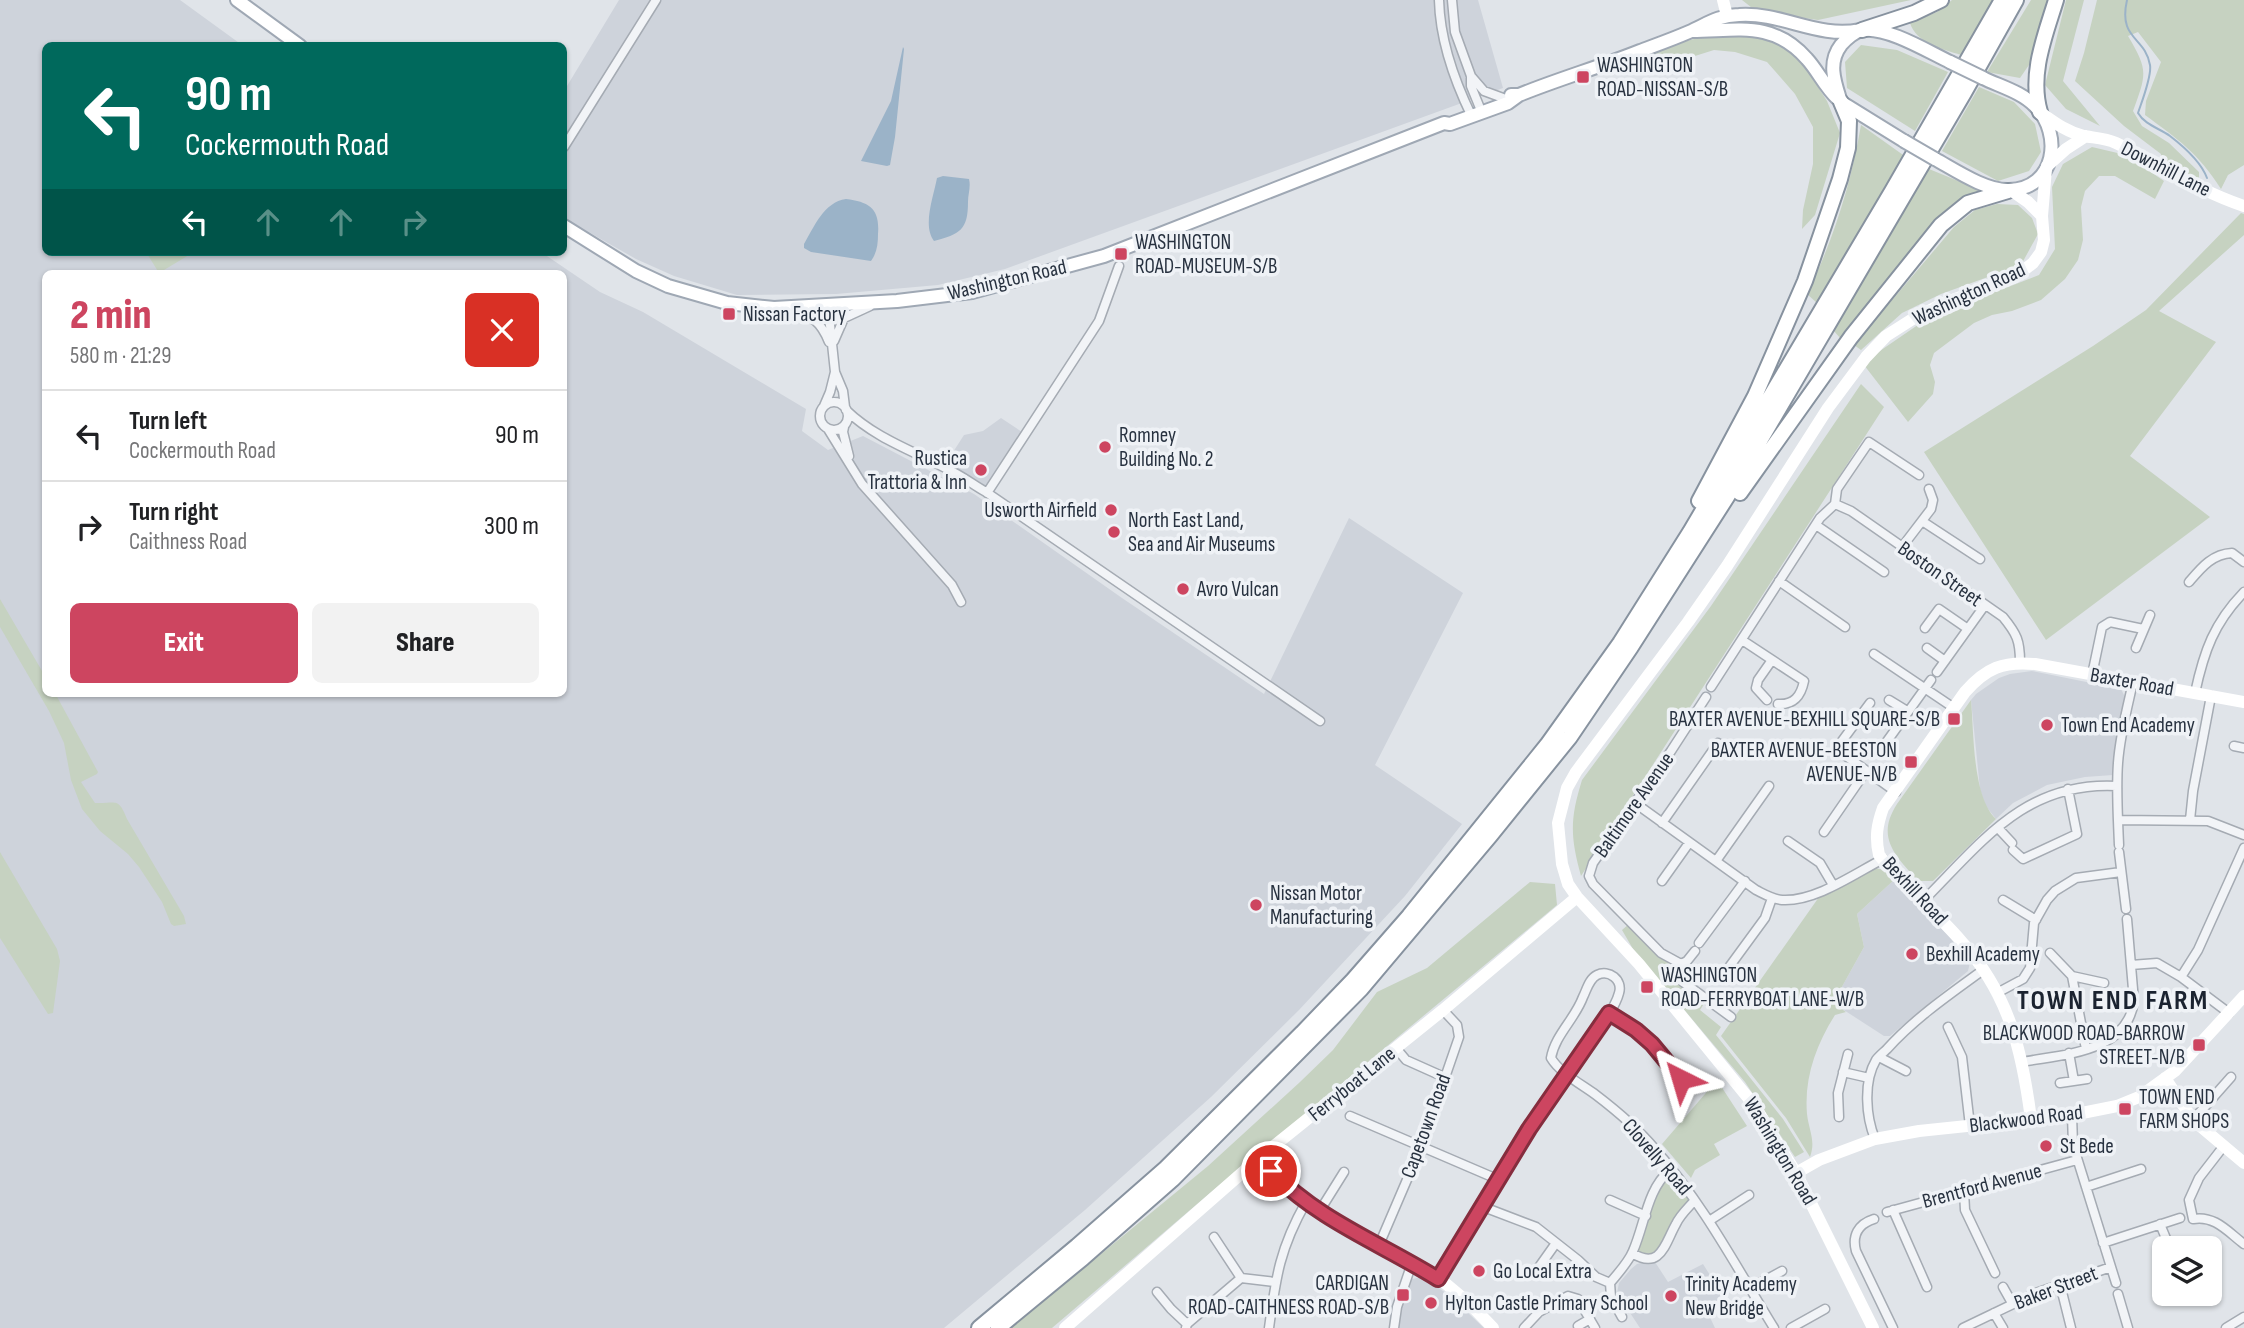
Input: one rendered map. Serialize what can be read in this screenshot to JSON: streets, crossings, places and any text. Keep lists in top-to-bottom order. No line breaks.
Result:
{"streets":{"street":["Downhill Lane","Washington Road","Boston Street","Baxter Road","Baltimore Avenue","Bexhill Road","Ferryboat Lane","Blackwood Road","Capetown Road","Clovelly Road","Brentford Avenue","Baker Street"]},"crossings":[["Downhill Lane","Washington Road"],["Washington Road","Ferryboat Lane"],["Washington Road","Blackwood Road"],["Boston Street","Baxter Road"],["Boston Street","Bexhill Road"],["Baxter Road","Bexhill Road"],["Bexhill Road","Blackwood Road"],["Ferryboat Lane","Capetown Road"]],"districts":["TOWN END FARM"],"places":{"transit":["WASHINGTON ROAD-NISSAN-S/B","WASHINGTON ROAD-MUSEUM-S/B","Nissan Factory","BAXTER AVENUE-BEXHILL SQUARE-S/B","BAXTER AVENUE-BEESTON AVENUE-N/B","WASHINGTON ROAD-FERRYBOAT LANE-W/B","BLACKWOOD ROAD-BARROW STREET-N/B","TOWN END FARM SHOPS","CARDIGAN ROAD-CAITHNESS ROAD-S/B"],"other":["Romney Building No. 2","Rustica Trattoria & Inn","Usworth Airfield","North East Land, Sea and Air Museums","Avro Vulcan","Town End Academy","Nissan Motor Manufacturing","Bexhill Academy","St Bede","Go Local Extra","Trinity Academy New Bridge","Hylton Castle Primary School"]},"page":{"turn":["90 m","Cockermouth Road"],"heading":["2 min","580 m · 21:29"],"list":[{"name":"Turn left","note":"Cockermouth Road","value":"90 m"},{"name":"Turn right","note":"Caithness Road","value":"300 m"}],"buttons":["Exit","Share"]}}
